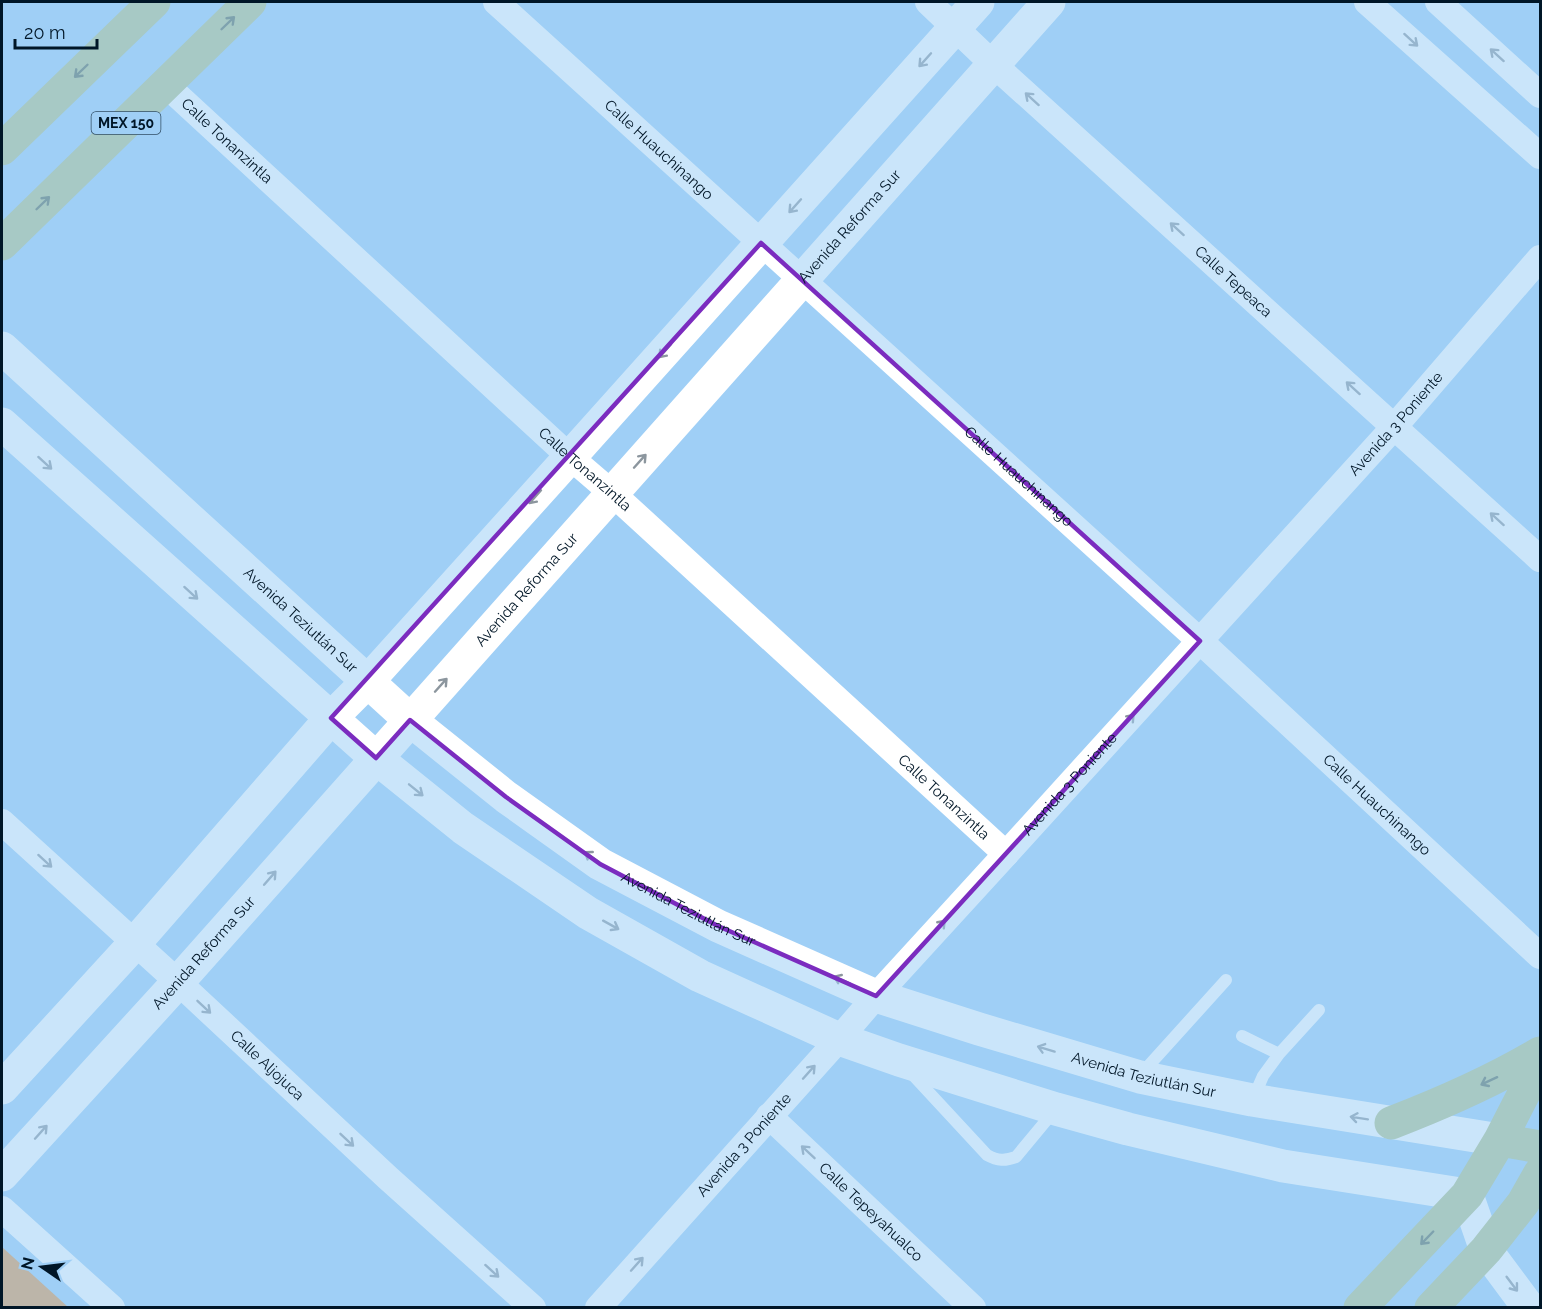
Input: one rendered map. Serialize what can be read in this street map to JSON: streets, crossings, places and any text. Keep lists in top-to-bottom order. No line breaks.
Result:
{"streets":{"main road":["MEX 150","Avenida Reforma Sur","Avenida Teziutlán Sur"],"street":["Calle Tonanzintla","Calle Huauchinango","Calle Tepeaca","Avenida 3 Poniente","Calle Aljojuca","Calle Tepeyahualco"]},"crossings":[["MEX 150","Calle Tonanzintla"],["Calle Tonanzintla","Avenida Reforma Sur"],["Calle Tonanzintla","Avenida 3 Poniente"],["Calle Huauchinango","Avenida Reforma Sur"],["Calle Huauchinango","Avenida 3 Poniente"],["Avenida Reforma Sur","Calle Tepeaca"],["Avenida Reforma Sur","Avenida Teziutlán Sur"],["Avenida Reforma Sur","Calle Aljojuca"],["Calle Tepeaca","Avenida 3 Poniente"],["Avenida 3 Poniente","Avenida Teziutlán Sur"],["Avenida 3 Poniente","Calle Tepeyahualco"]],"one_way":["Calle Tepeaca","Avenida 3 Poniente","Calle Aljojuca","Calle Tepeyahualco"],"scale_bar":"20 m","north":"left"}
